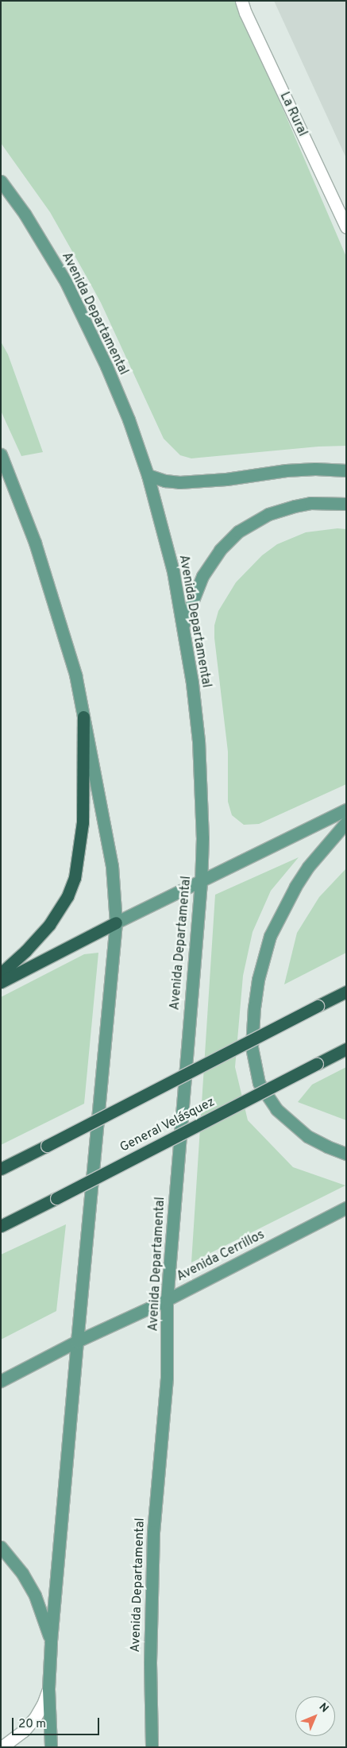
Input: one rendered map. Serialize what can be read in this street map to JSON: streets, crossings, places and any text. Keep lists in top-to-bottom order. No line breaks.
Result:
{"streets":{"highway":["General Velásquez"],"main road":["Avenida Departamental","Avenida Cerrillos"],"street":["La Rural"]},"crossings":[["Avenida Departamental","Avenida Cerrillos"]],"scale_bar":"20 m","north":"top right"}
